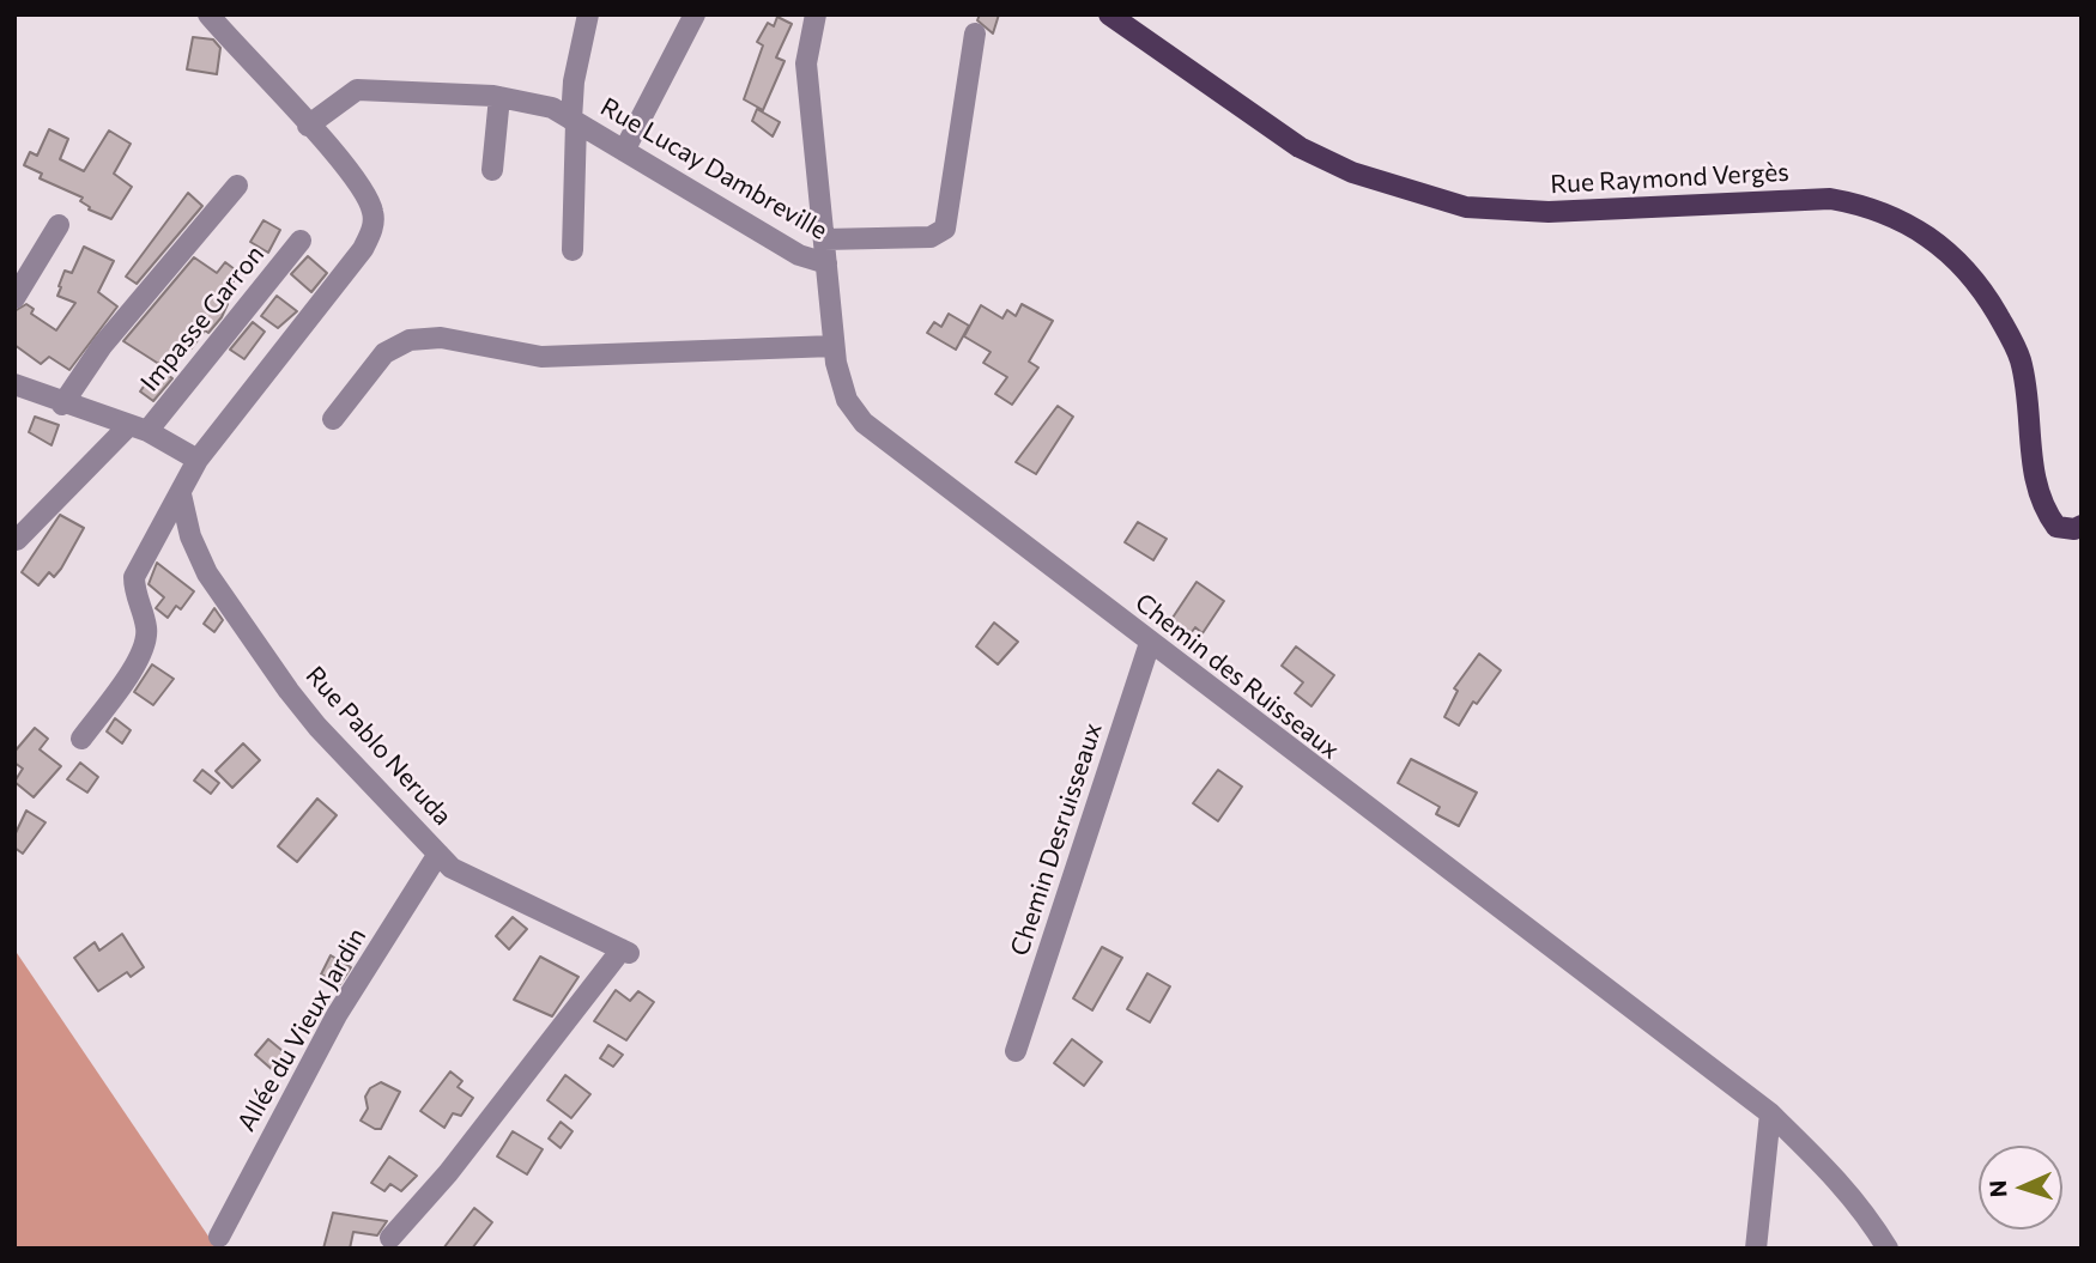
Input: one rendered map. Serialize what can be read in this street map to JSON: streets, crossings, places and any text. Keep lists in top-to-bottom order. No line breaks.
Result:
{"streets":{"main road":["Rue Raymond Vergès"],"street":["Rue Lucay Dambreville","Impasse Garron","Chemin des Ruisseaux","Rue Pablo Neruda","Chemin Desruisseaux","Allée du Vieux Jardin"]},"crossings":[["Rue Lucay Dambreville","Chemin des Ruisseaux"],["Chemin des Ruisseaux","Chemin Desruisseaux"],["Rue Pablo Neruda","Allée du Vieux Jardin"]],"north":"left"}
